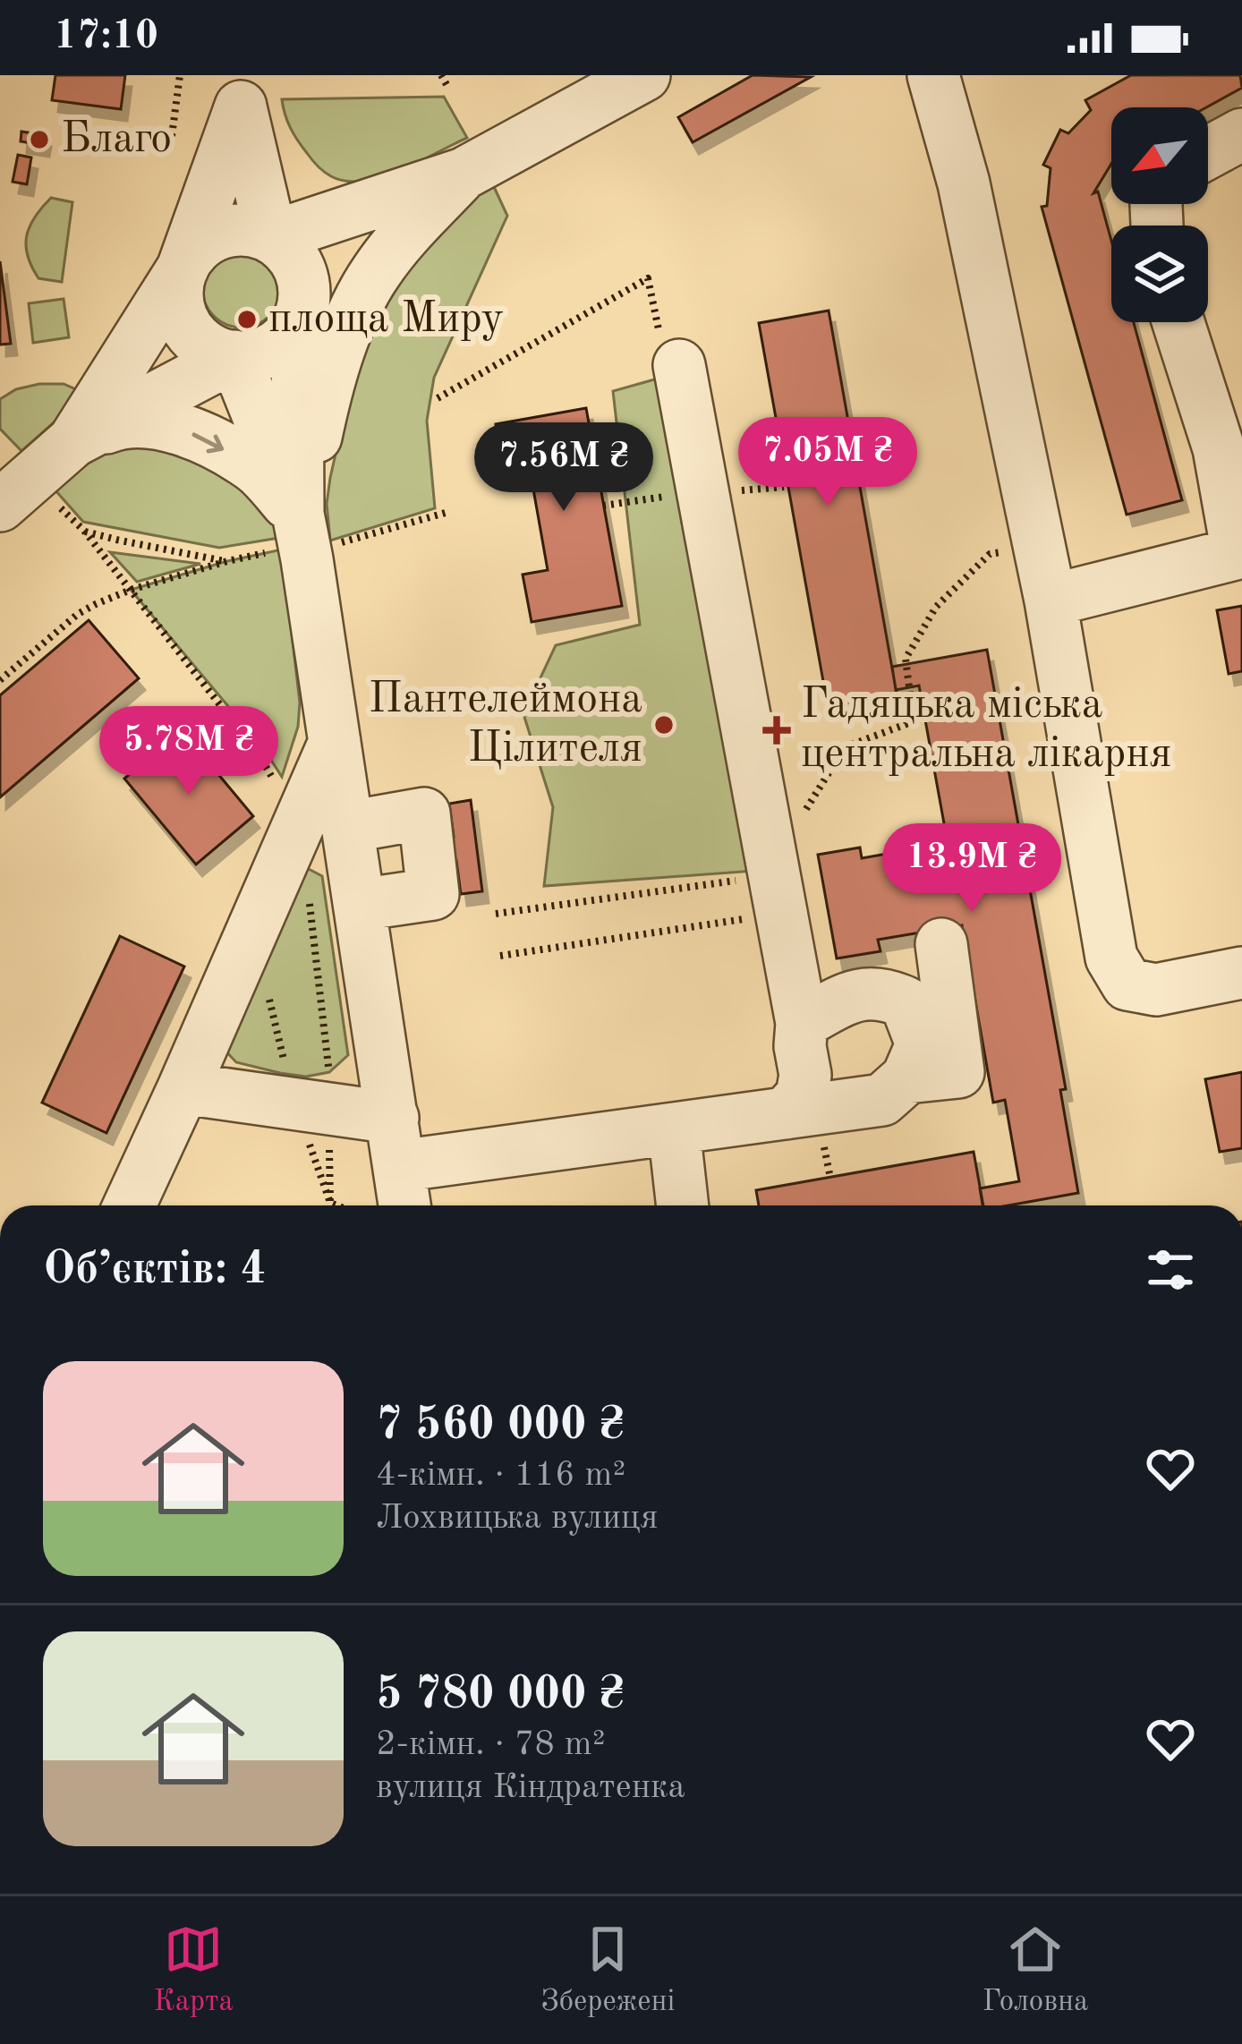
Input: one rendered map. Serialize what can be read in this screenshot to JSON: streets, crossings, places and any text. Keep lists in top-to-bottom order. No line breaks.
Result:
{"places":{"other":["Благо","площа Миру","Пантелеймона Цілителя"],"health":["Гадяцька міська центральна лікарня"]},"north":"bottom left","page":{"status":"17:10","price":["7.05M ₴","7.56M ₴","5.78M ₴","13.9M ₴"],"heading":"Об’єктів: 4","list":[{"name":"7 560 000 ₴","note":"4-кімн. · 116 m² · Лохвицька вулиця"},{"name":"5 780 000 ₴","note":"2-кімн. · 78 m² · вулиця Кіндратенка"}],"tabs":["Карта","Збережені","Головна"]}}
